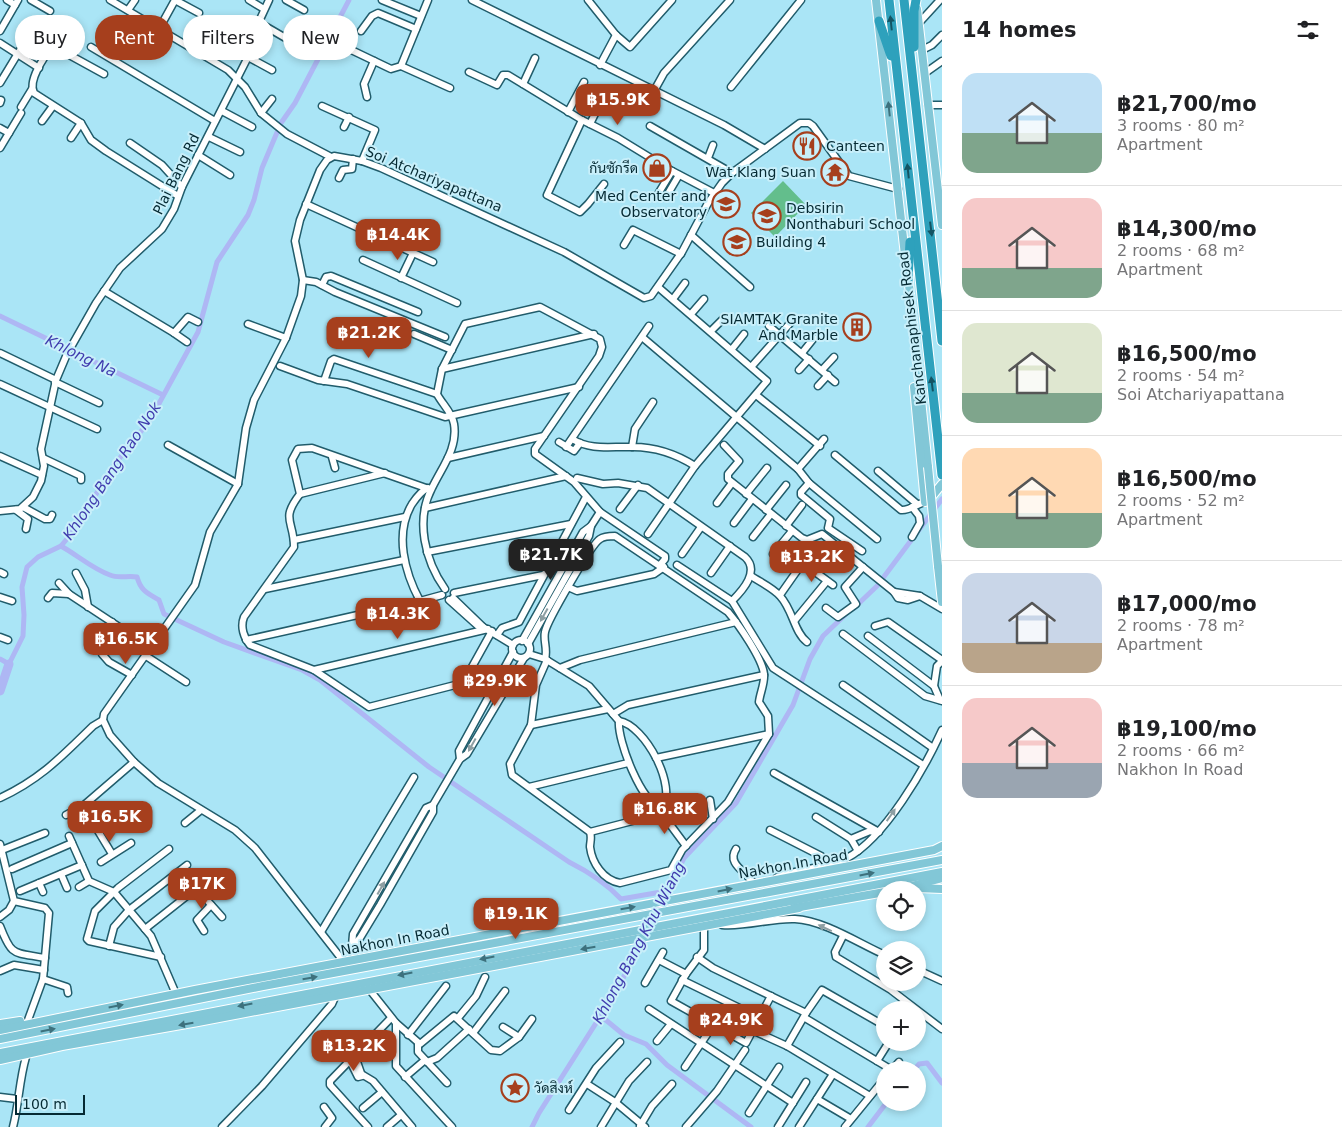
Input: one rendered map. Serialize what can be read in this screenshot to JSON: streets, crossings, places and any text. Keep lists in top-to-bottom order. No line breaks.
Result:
{"streets":{"highway":["Kanchanaphisek Road"],"main road":["Nakhon In Road"],"street":["Plai Bang Rd","Soi Atchariyapattana"]},"water":["Khlong Na","Khlong Bang Rao Nok","Khlong Bang Khu Wiang"],"places":{"restaurant":["Canteen"],"shop":["กันซักรีด"],"temple":["Wat Klang Suan"],"school or university":["Med Center and Observatory","Debsirin Nonthaburi School","Building 4"],"building":["SIAMTAK Granite And Marble"],"place":["วัดสิงห์"]},"scale_bar":"100 m","page":{"heading":"14 homes","chip":["Buy","Rent","Filters","New"],"list":[{"name":"฿21,700/mo","note":"3 rooms · 80 m² · Apartment"},{"name":"฿14,300/mo","note":"2 rooms · 68 m² · Apartment"},{"name":"฿16,500/mo","note":"2 rooms · 54 m² · Soi Atchariyapattana"},{"name":"฿16,500/mo","note":"2 rooms · 52 m² · Apartment"},{"name":"฿17,000/mo","note":"2 rooms · 78 m² · Apartment"},{"name":"฿19,100/mo","note":"2 rooms · 66 m² · Nakhon In Road"}],"price":["฿15.9K","฿14.4K","฿21.2K","฿21.7K","฿13.2K","฿14.3K","฿16.5K","฿29.9K","฿16.8K","฿16.5K","฿17K","฿19.1K","฿24.9K","฿13.2K"],"map_buttons":["+","−"],"scale":"100 m"}}
